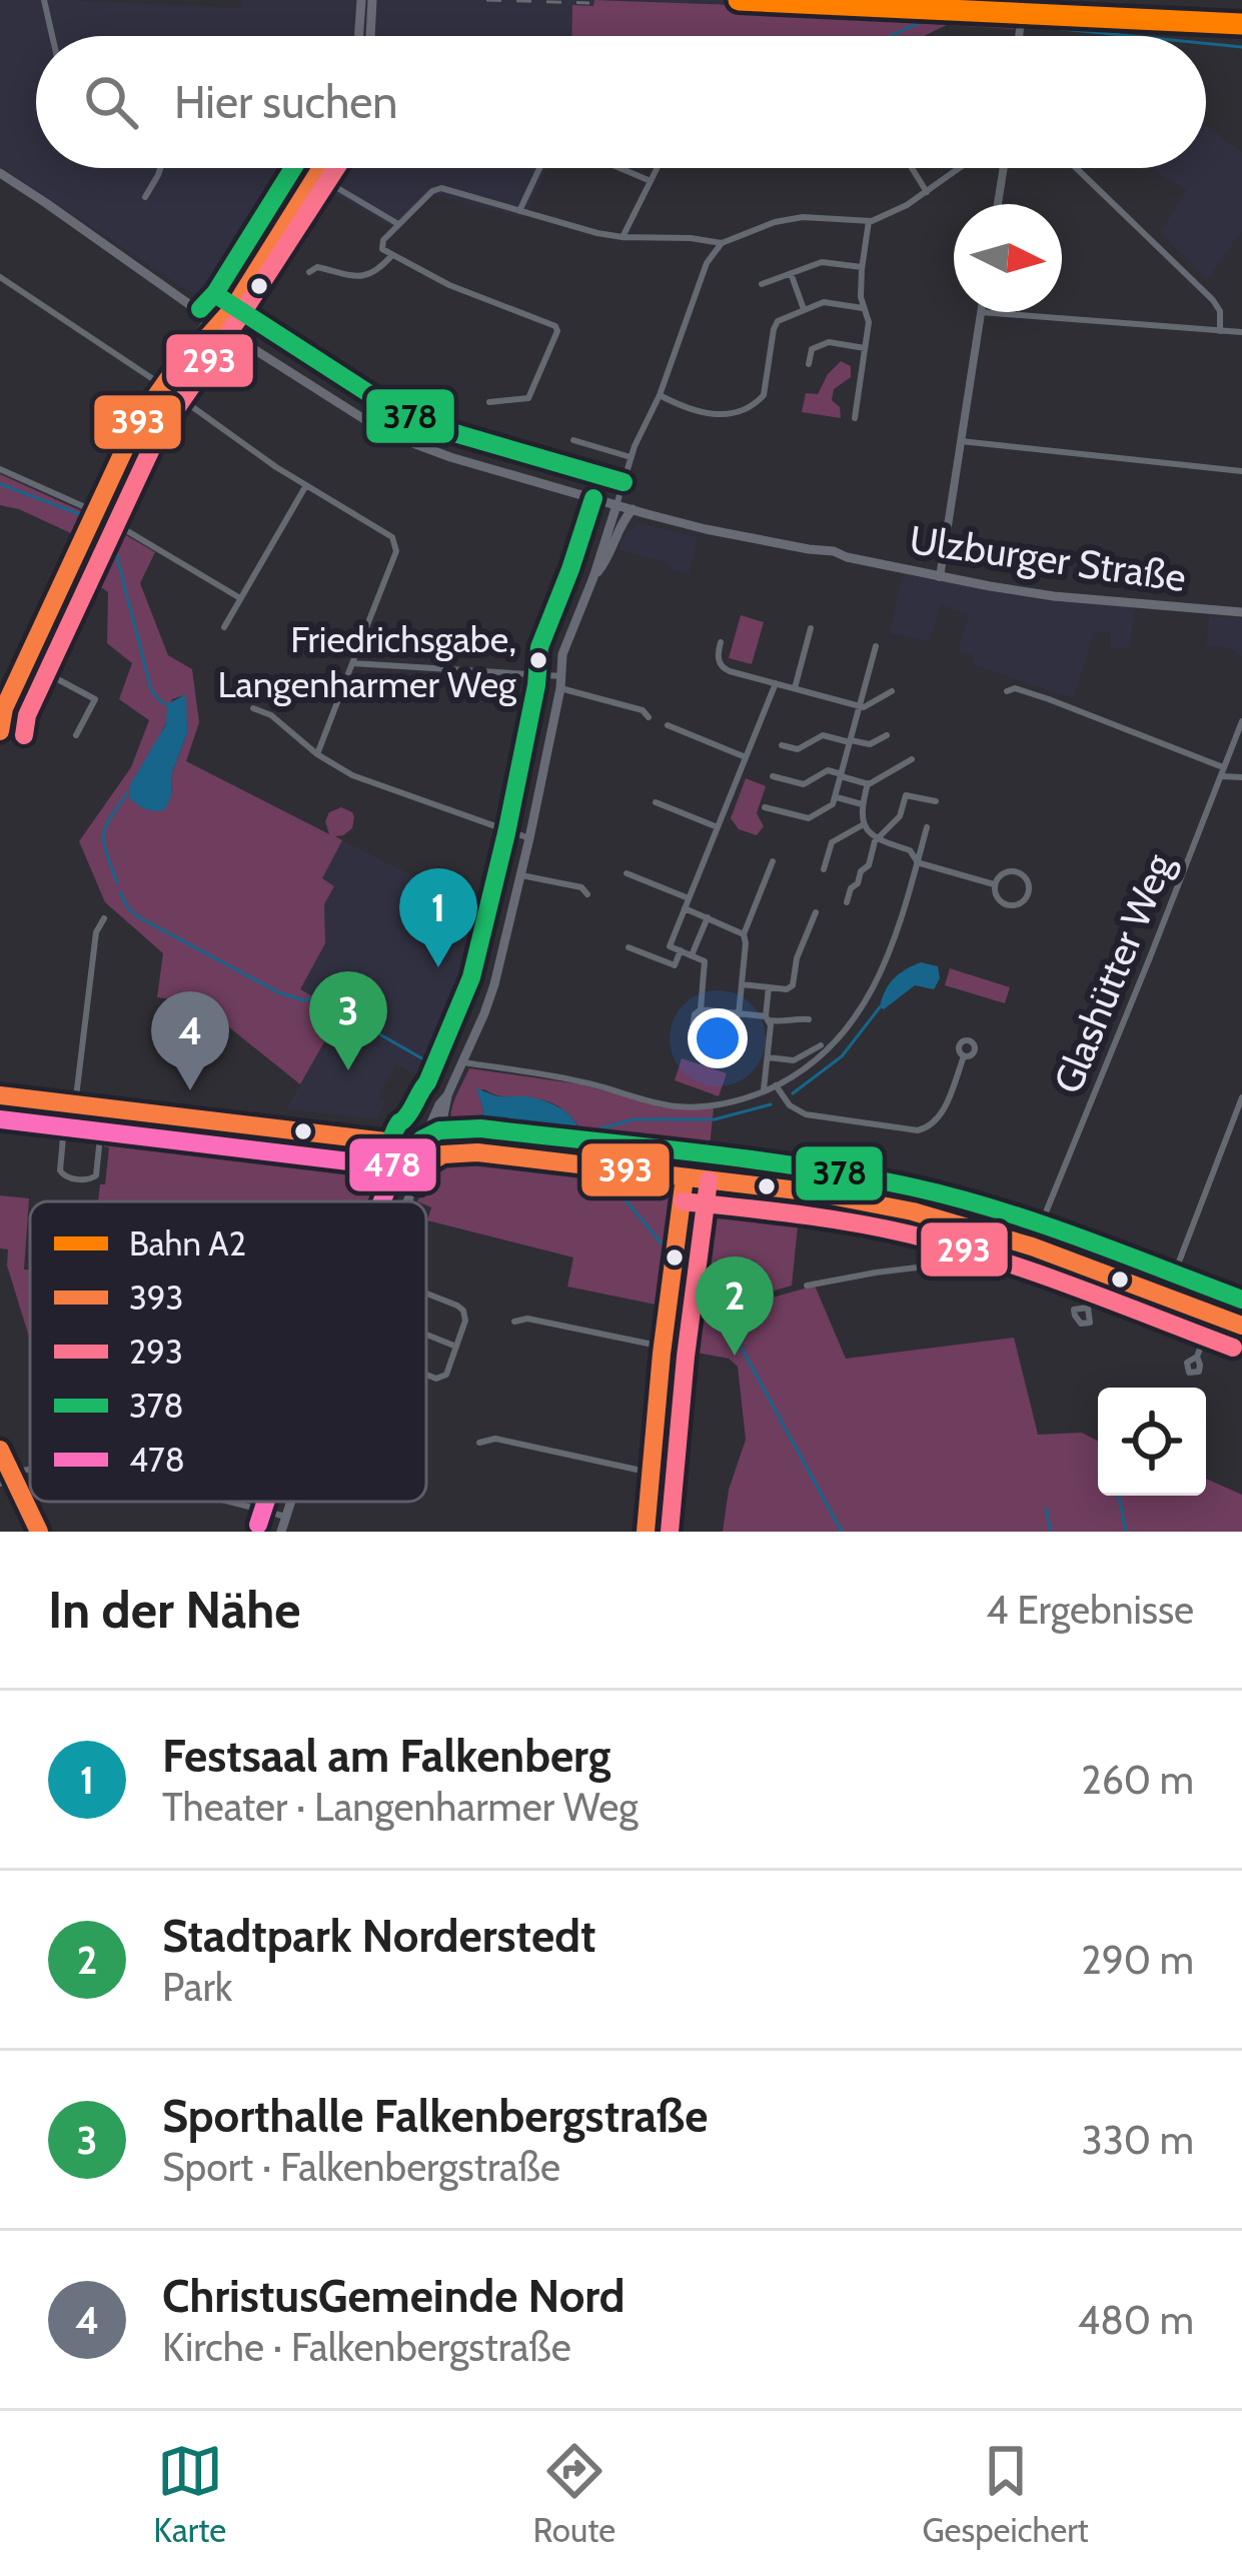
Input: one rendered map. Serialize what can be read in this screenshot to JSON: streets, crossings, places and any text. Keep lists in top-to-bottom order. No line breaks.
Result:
{"streets":{"main road":["Ulzburger Straße"],"street":["Glashütter Weg"]},"places":["Friedrichsgabe, Langenharmer Weg"],"lines":["rail line A2","transit line 393","transit line 293","transit line 378","transit line 478"],"legend":["Bahn A2","393","293","378","478"],"north":"right","page":{"search":"Hier suchen","pins":["1","3","4","2"],"heading":["In der Nähe","4 Ergebnisse"],"list":[{"mark":"1","name":"Festsaal am Falkenberg","note":"Theater · Langenharmer Weg","value":"260 m"},{"mark":"2","name":"Stadtpark Norderstedt","note":"Park","value":"290 m"},{"mark":"3","name":"Sporthalle Falkenbergstraße","note":"Sport · Falkenbergstraße","value":"330 m"},{"mark":"4","name":"ChristusGemeinde Nord","note":"Kirche · Falkenbergstraße","value":"480 m"}],"nav":["Karte","Route","Gespeichert"]}}
